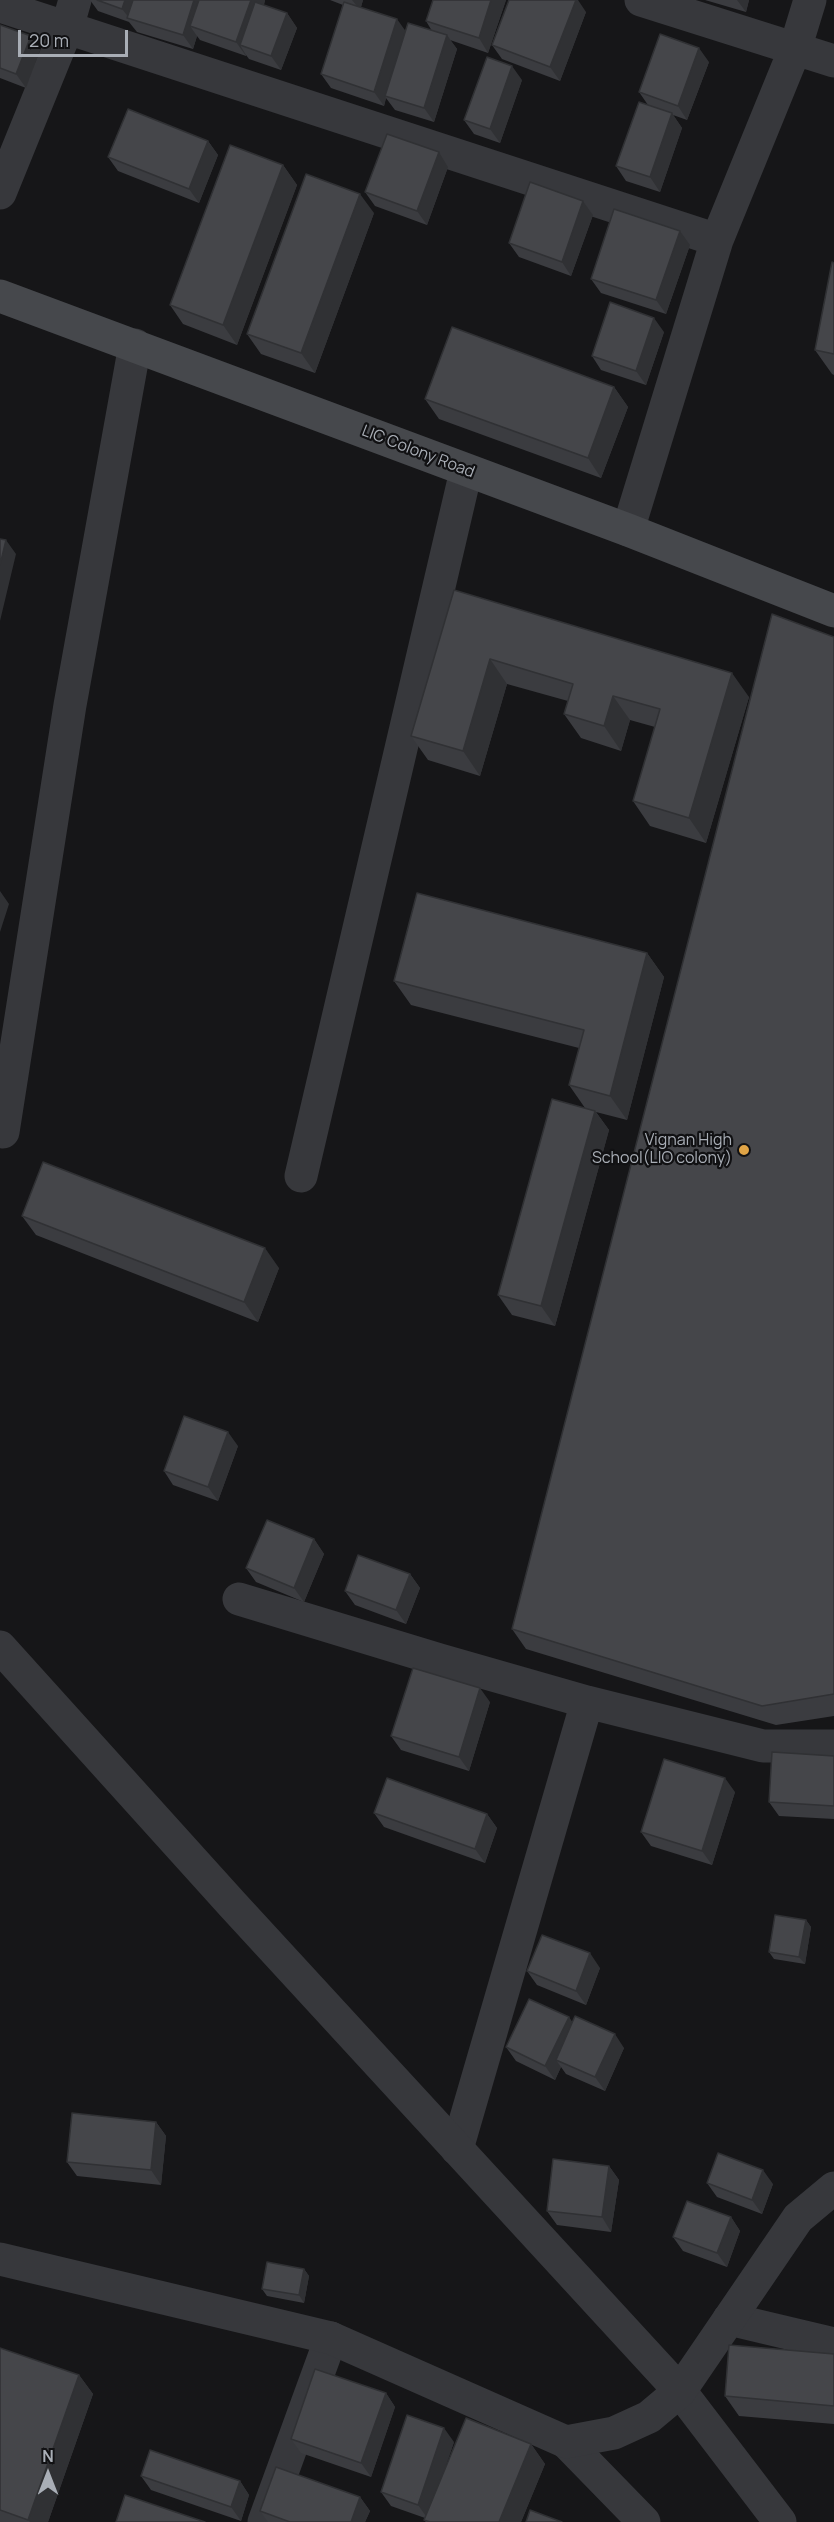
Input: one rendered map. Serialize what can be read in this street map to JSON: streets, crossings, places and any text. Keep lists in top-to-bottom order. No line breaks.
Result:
{"streets":{"main road":["LIC Colony Road"]},"places":["Vignan High School(LIO colony)"],"scale_bar":"20 m","north":"top"}
